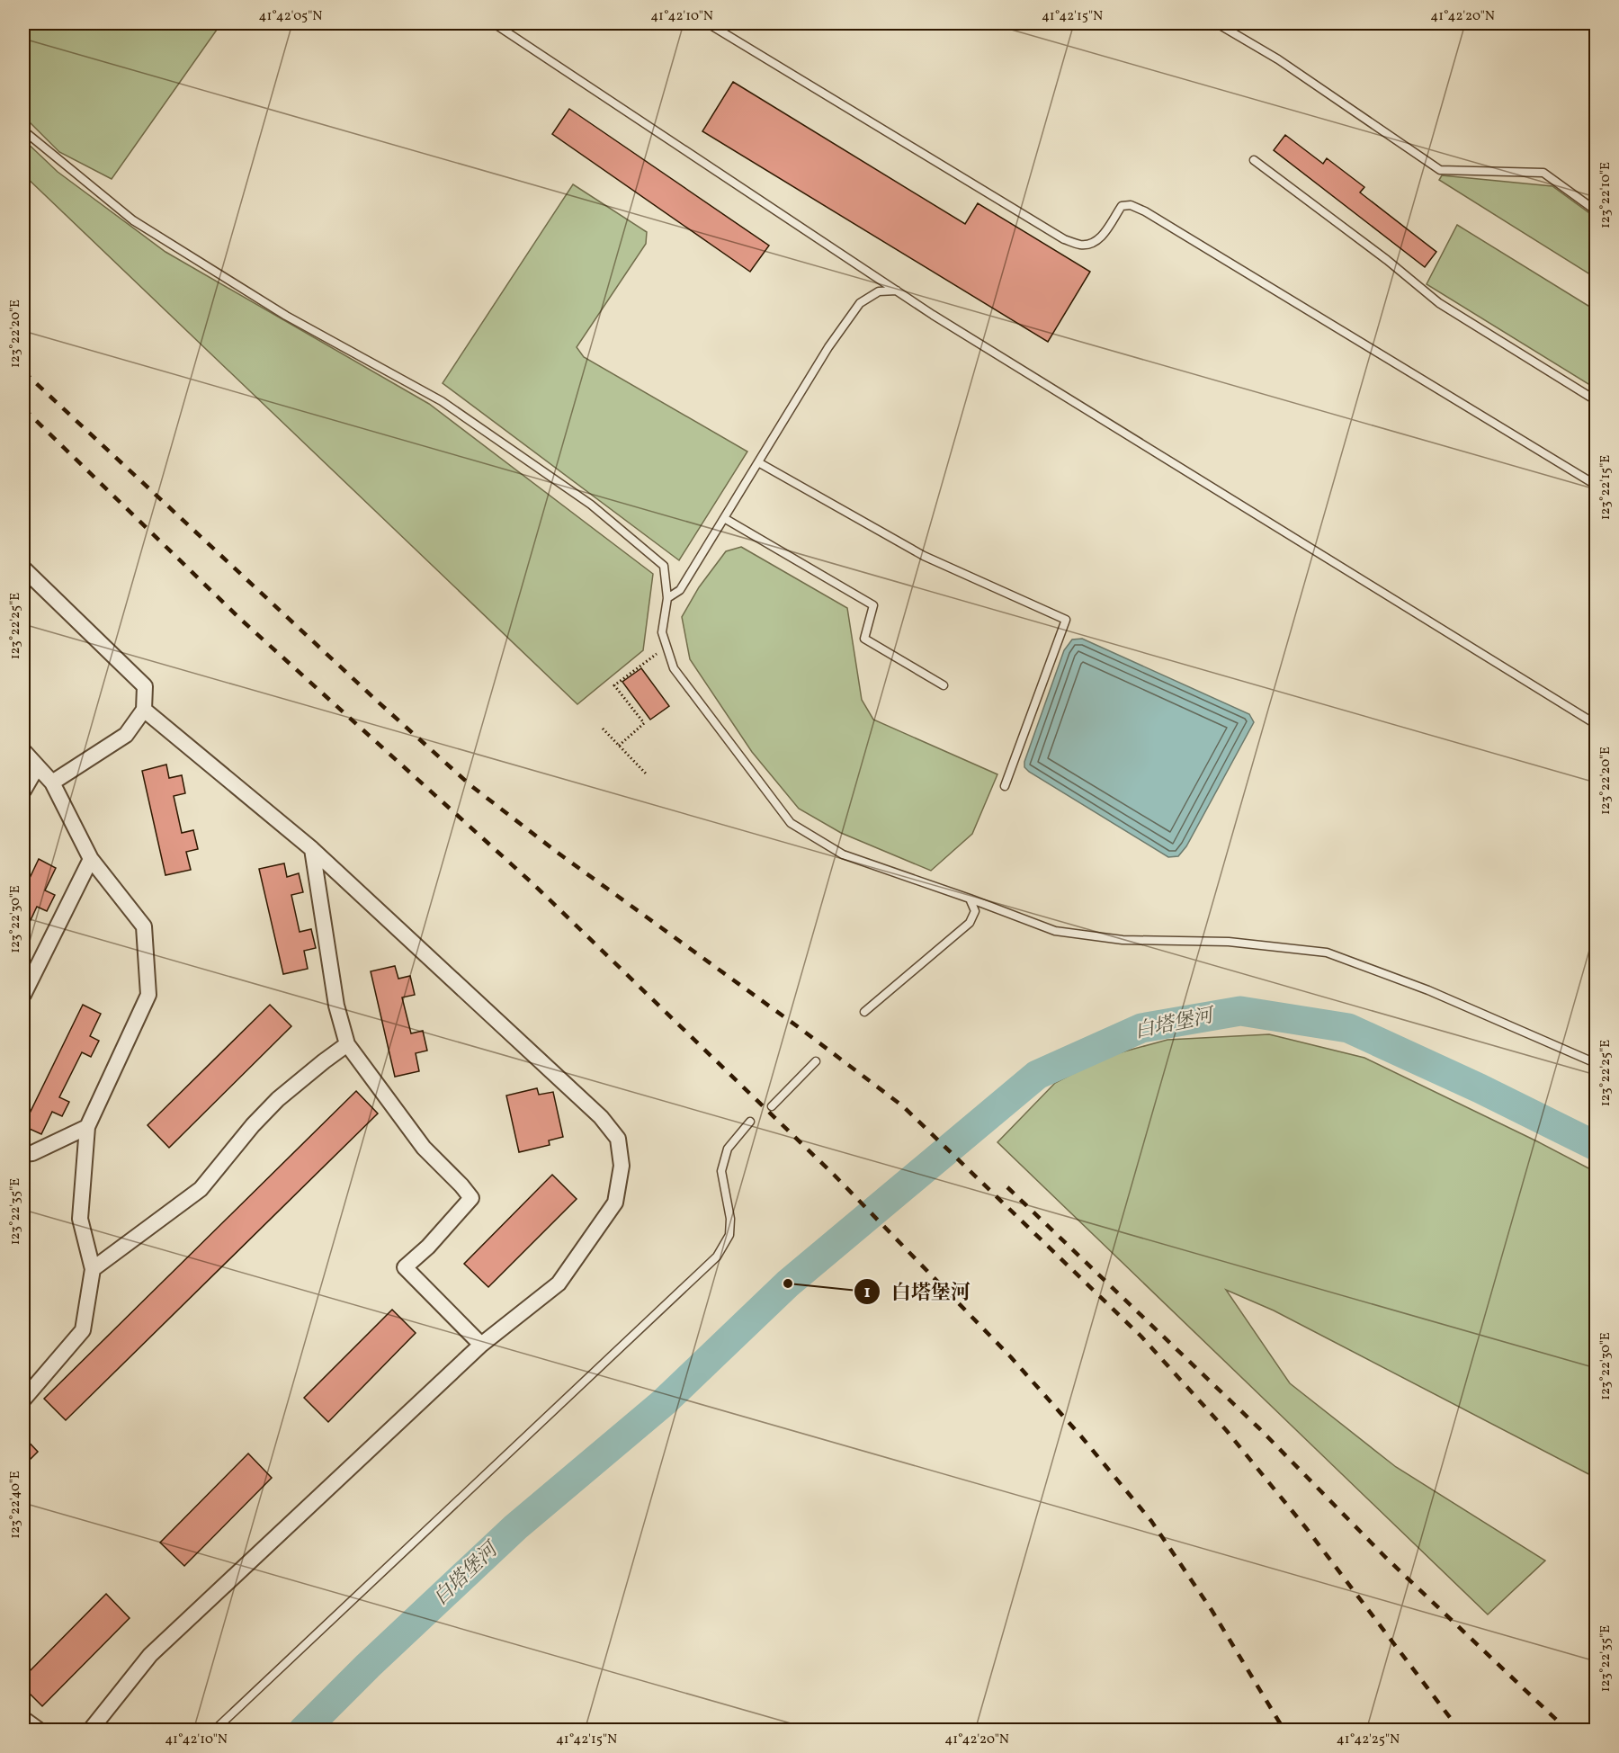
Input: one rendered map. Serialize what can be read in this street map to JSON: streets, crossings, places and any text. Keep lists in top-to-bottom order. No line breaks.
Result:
{"water":["白塔堡河"],"places":["白塔堡河"],"coordinates":["41°42'05\"N","41°42'10\"N","41°42'15\"N","41°42'20\"N","123°22'10\"E","123°22'20\"E","123°22'15\"E","123°22'25\"E","123°22'30\"E","123°22'35\"E","123°22'40\"E","41°42'25\"N"]}
